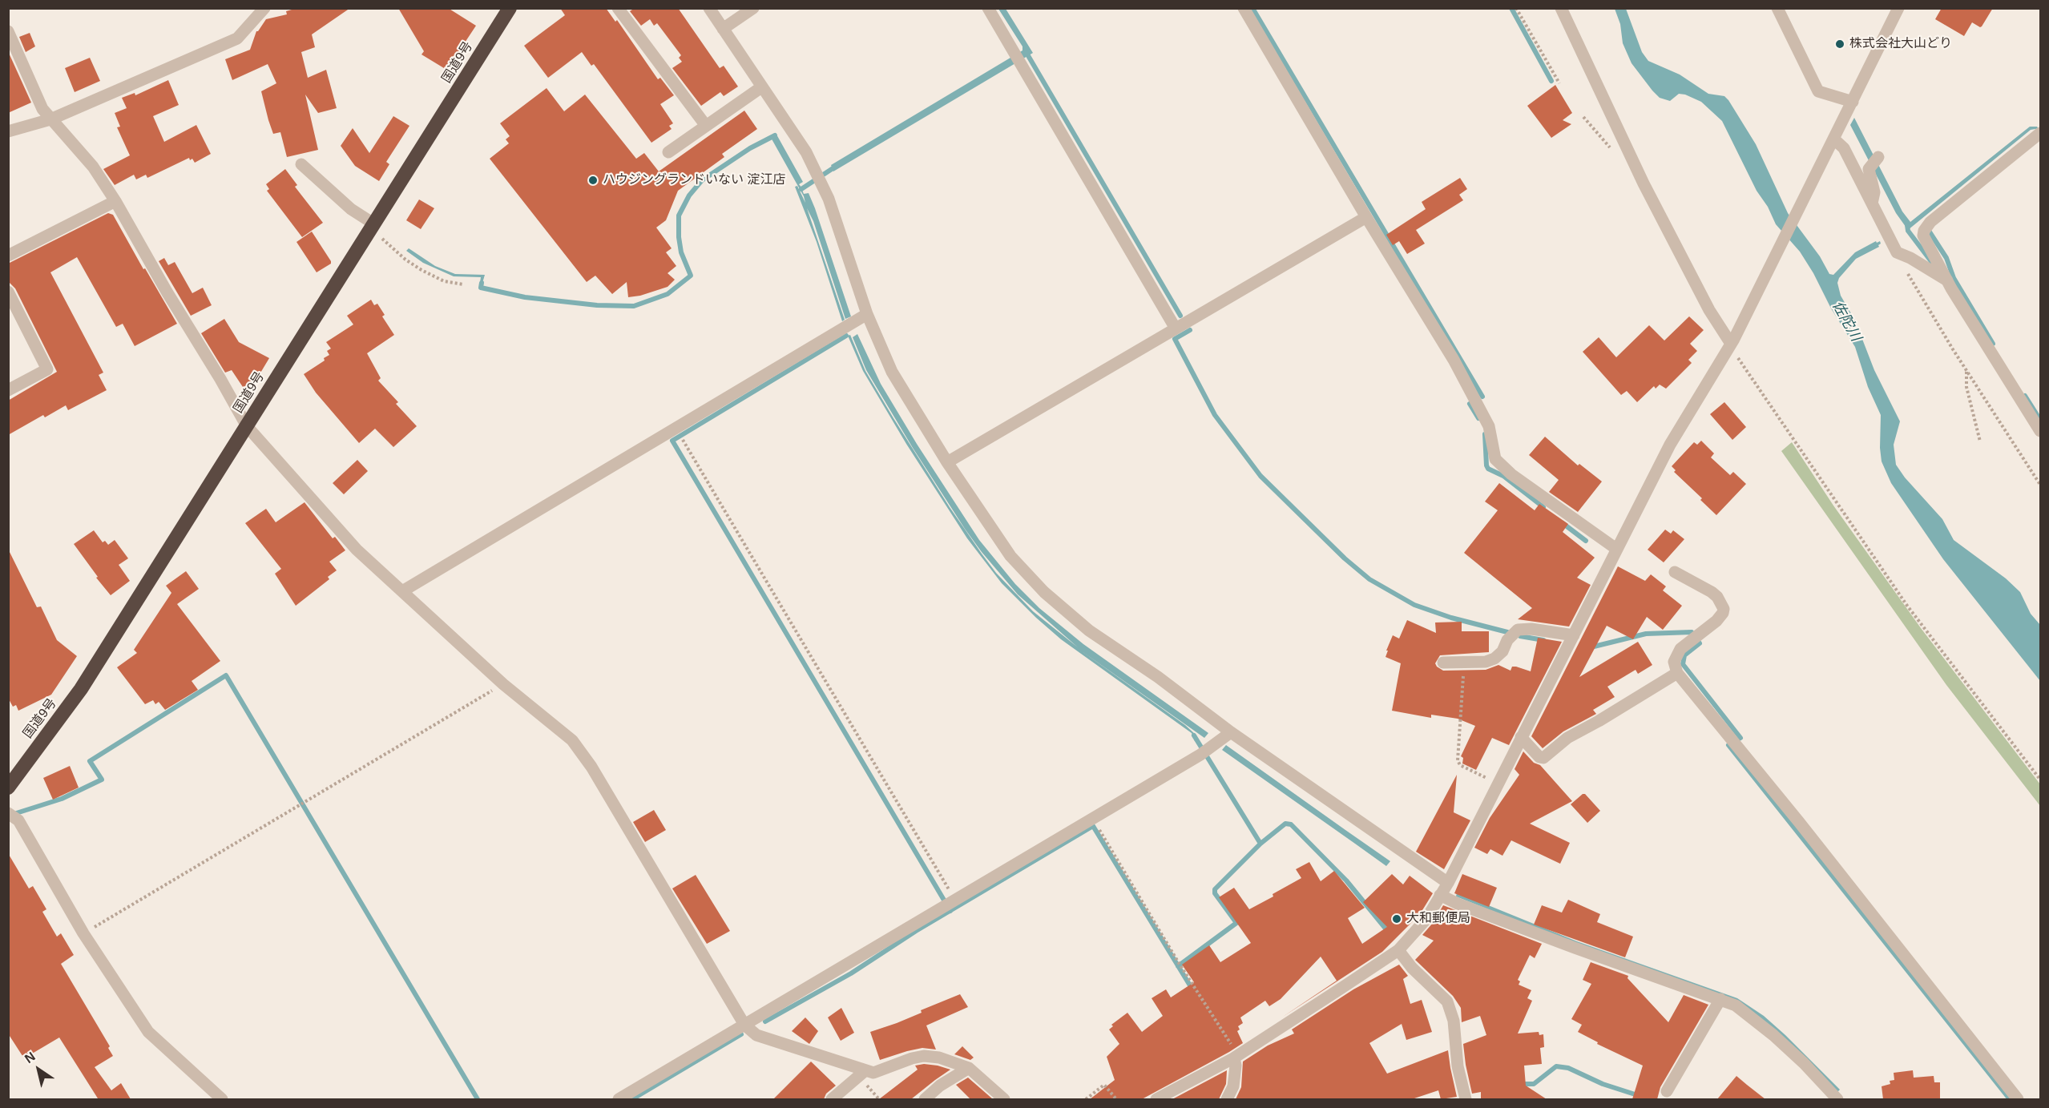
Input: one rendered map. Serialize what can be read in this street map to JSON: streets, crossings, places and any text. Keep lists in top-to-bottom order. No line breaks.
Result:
{"streets":{"highway":["国道9号"]},"water":["佐陀川"],"places":["株式会社大山どり","ハウジングランドいない 淀江店","大和郵便局"],"north":"top left"}
